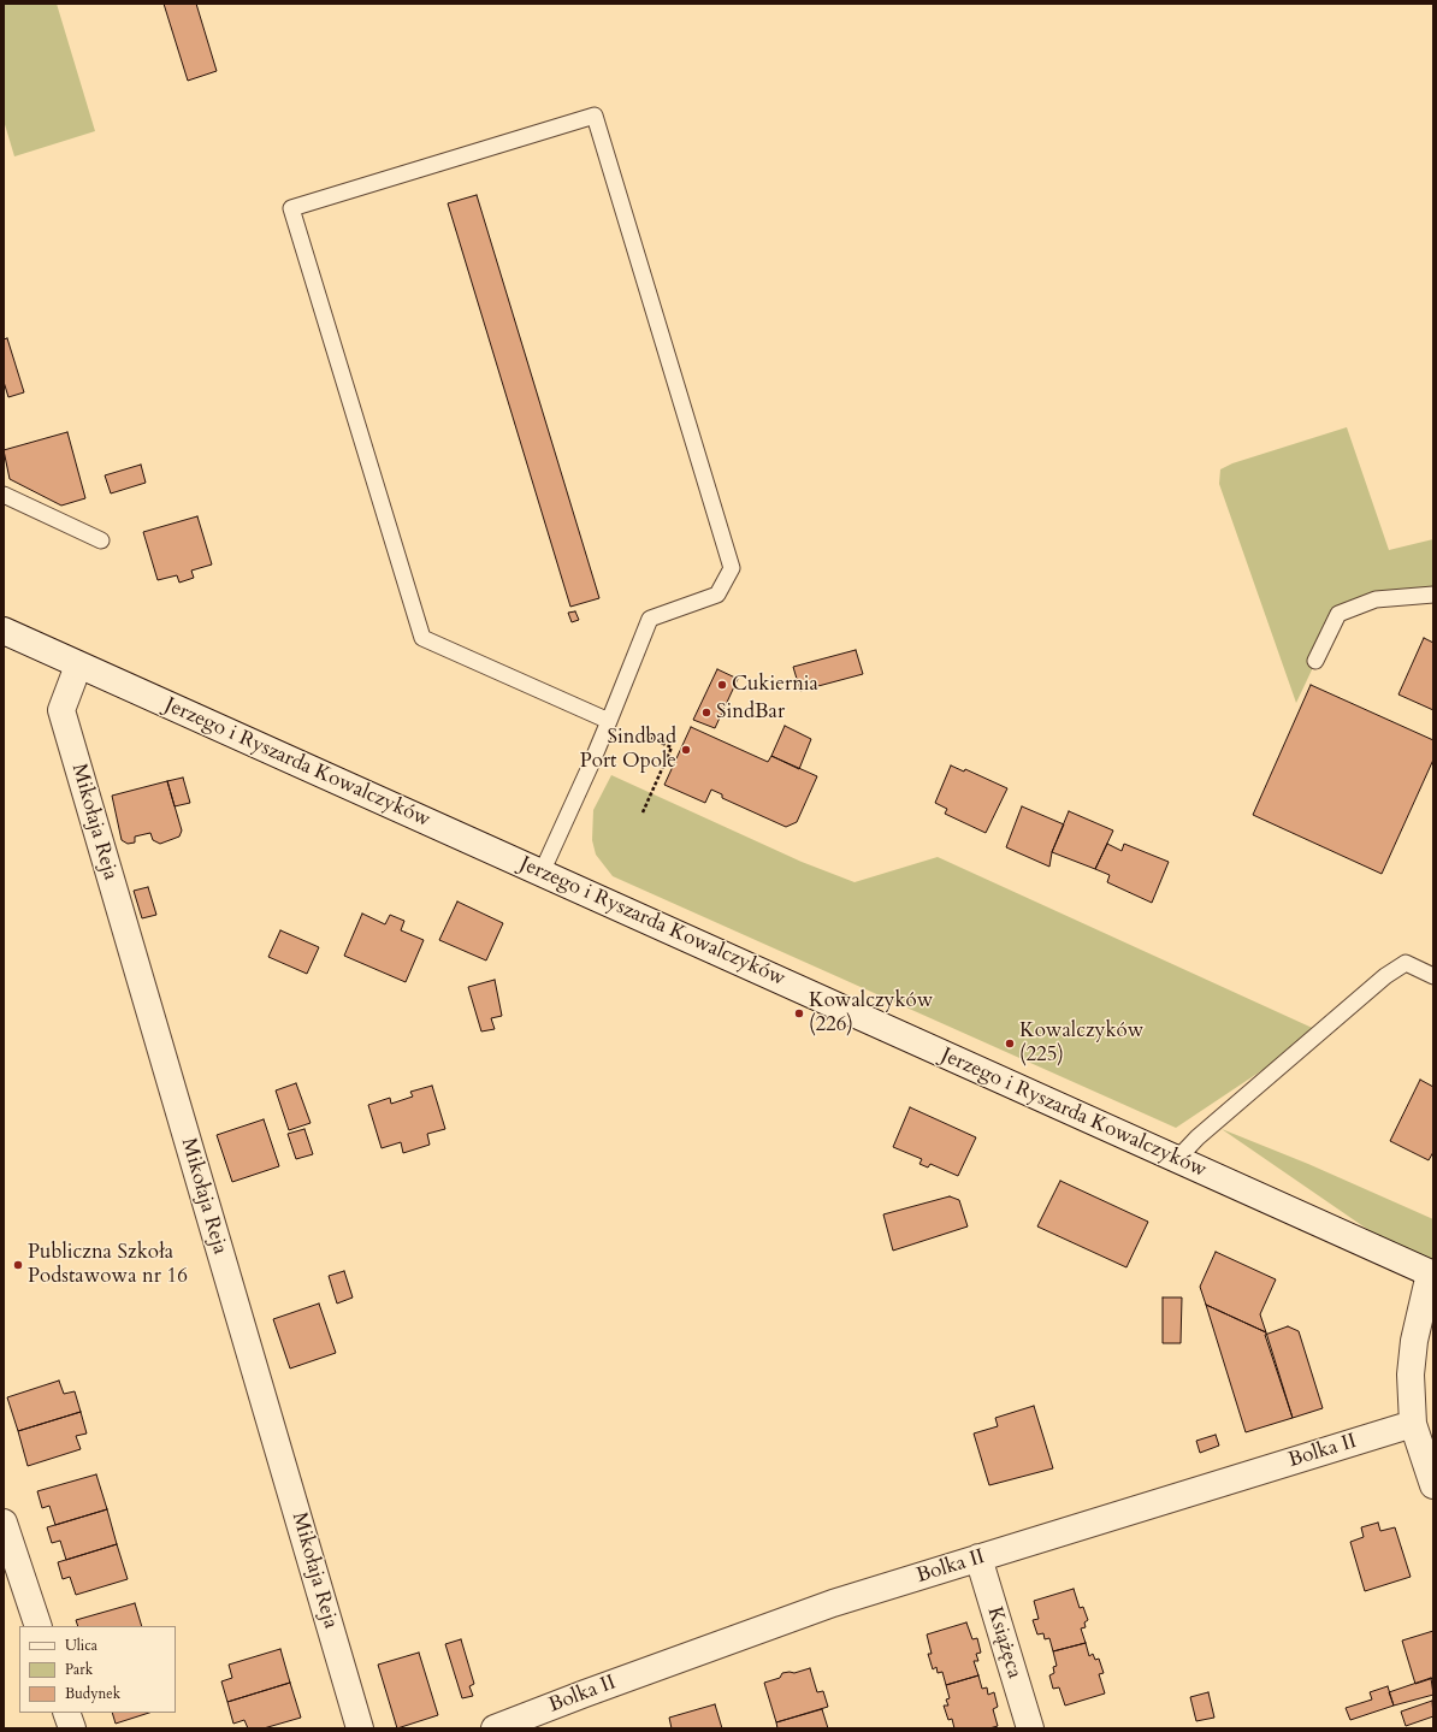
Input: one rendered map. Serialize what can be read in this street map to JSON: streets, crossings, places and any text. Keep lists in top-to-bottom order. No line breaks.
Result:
{"streets":{"street":["Jerzego i Ryszarda Kowalczyków","Mikołaja Reja","Bolka II","Książęca"]},"crossings":[["Jerzego i Ryszarda Kowalczyków","Mikołaja Reja"],["Bolka II","Książęca"]],"places":["Cukiernia","SindBar","Sindbad Port Opole","Kowalczyków (226)","Kowalczyków (225)","Publiczna Szkoła Podstawowa nr 16"],"legend":["Ulica","Park","Budynek"]}
